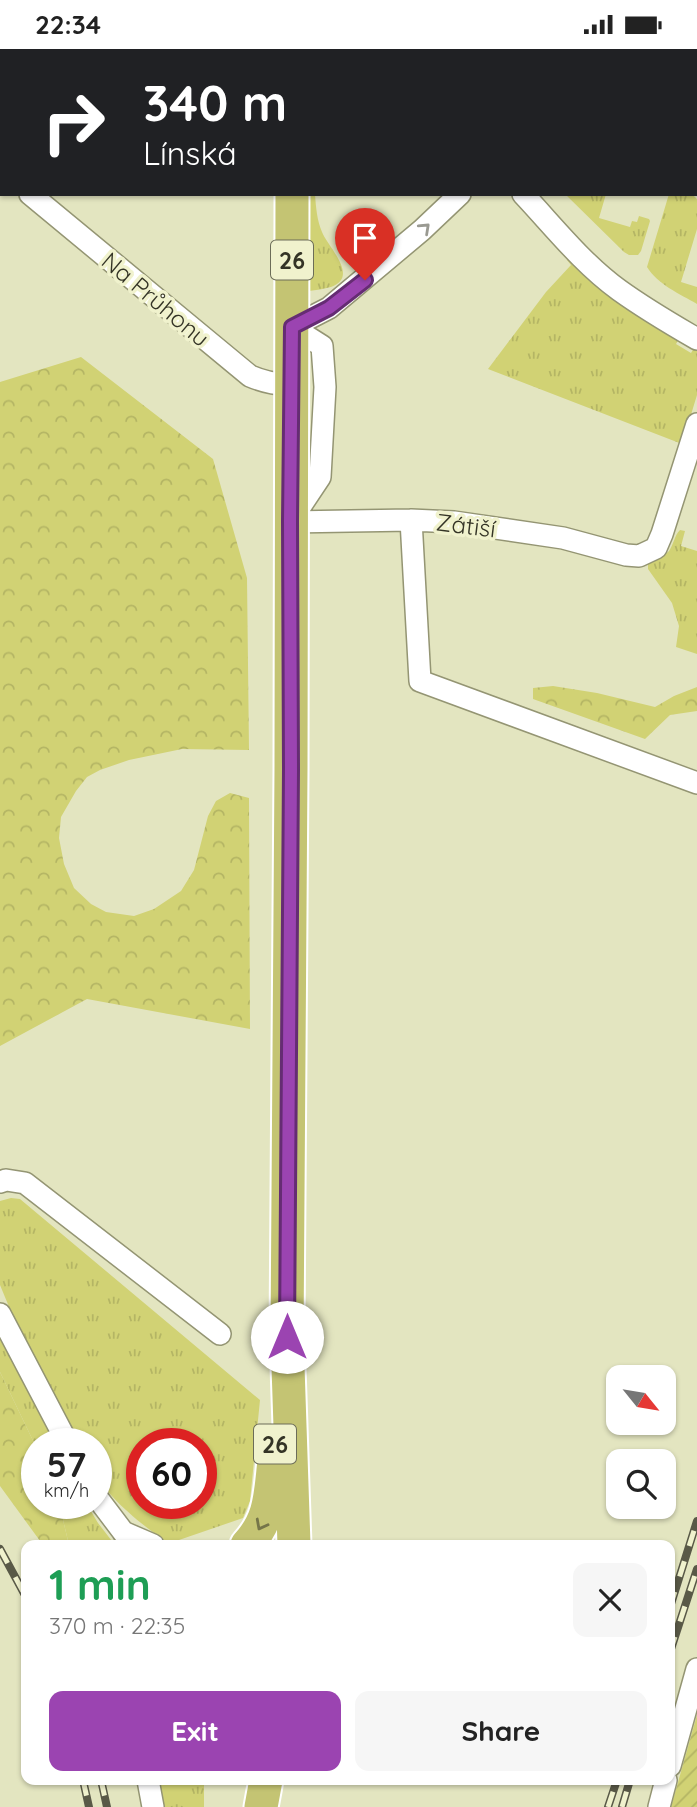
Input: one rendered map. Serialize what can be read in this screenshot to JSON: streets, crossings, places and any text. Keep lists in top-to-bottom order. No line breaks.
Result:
{"streets":{"main road":["26"],"street":["Na Průhonu","Zátiší"]},"crossings":[["26","Na Průhonu"],["26","Zátiší"]],"north":"bottom right","page":{"status":"22:34","turn":["340 m","Línská"],"speed":"57 km/h","limit":"60","heading":["1 min","370 m · 22:35"],"buttons":["Exit","Share"]}}
